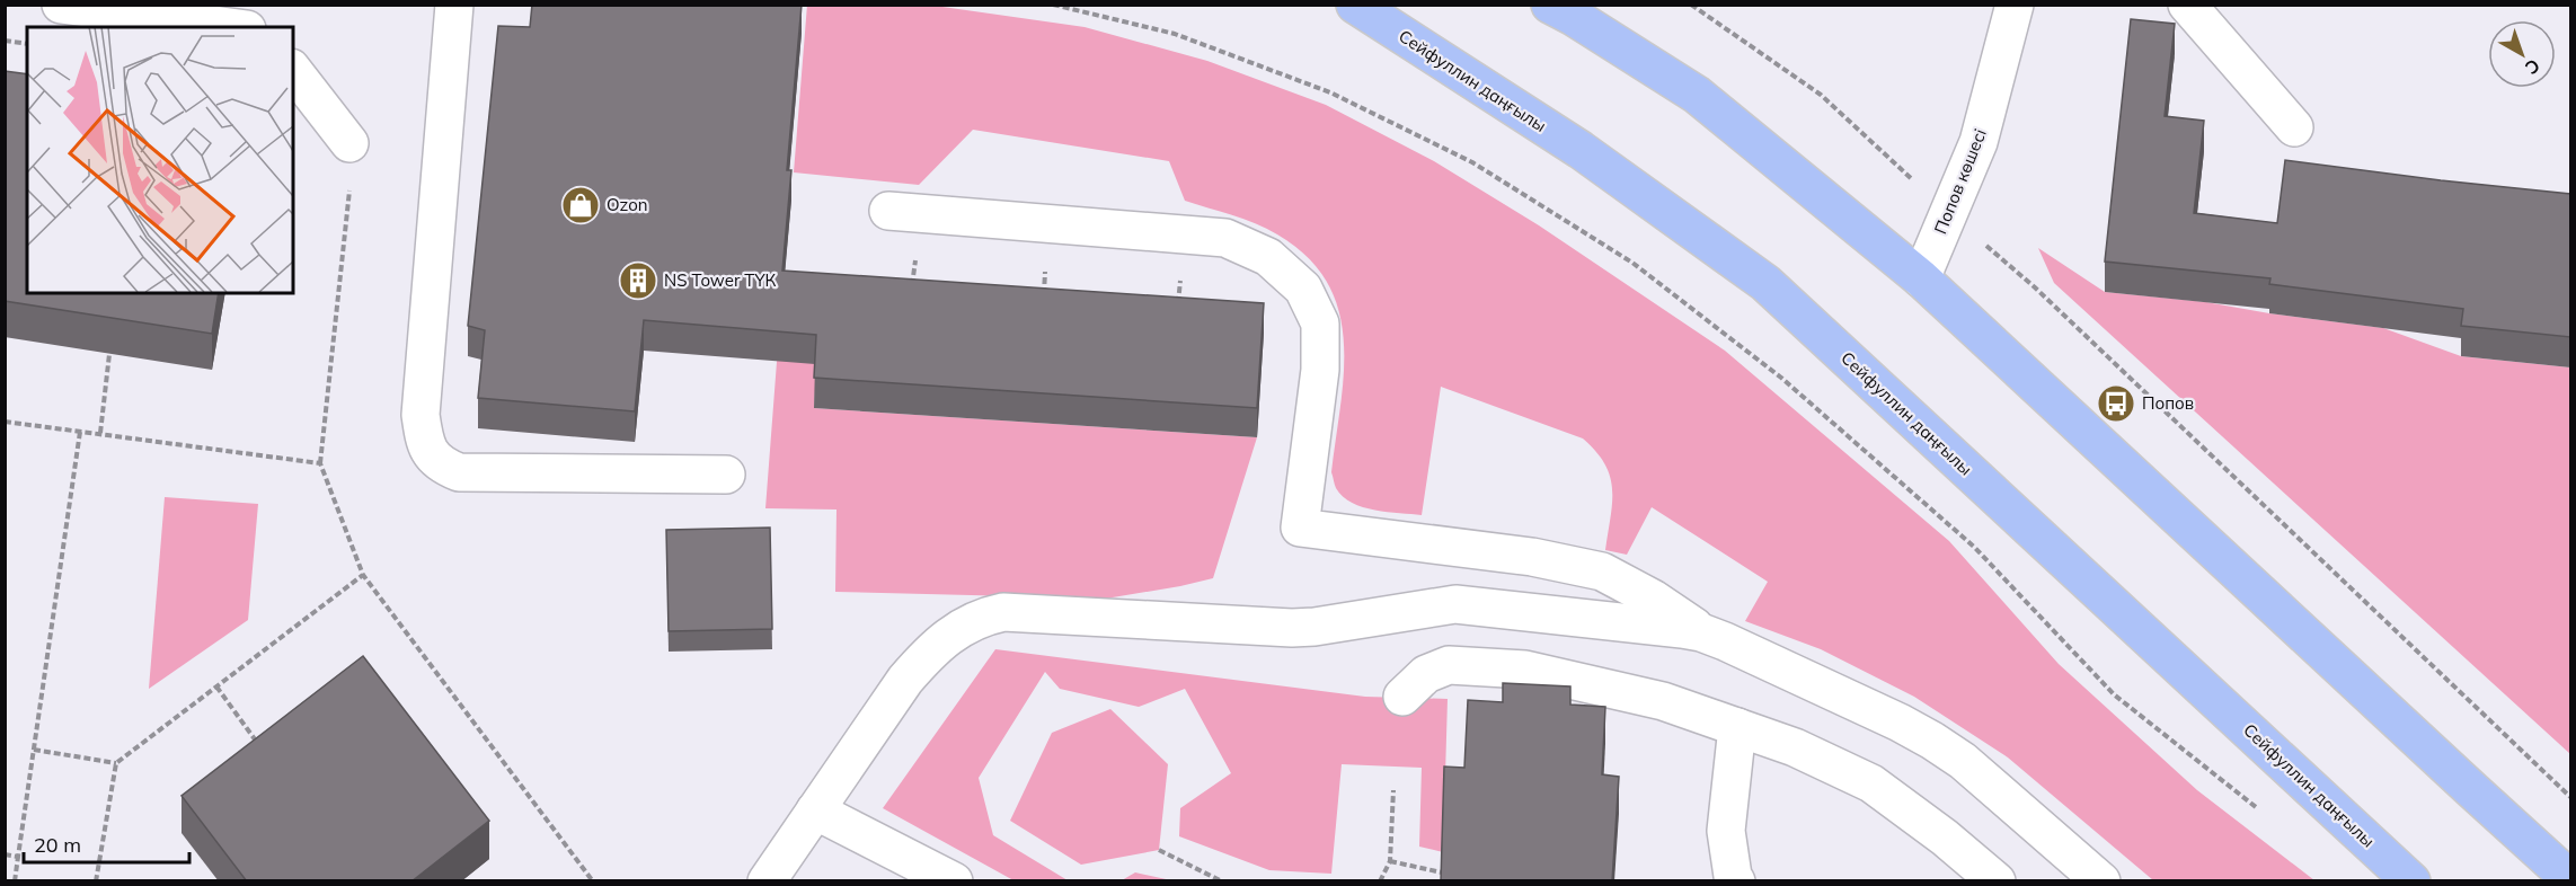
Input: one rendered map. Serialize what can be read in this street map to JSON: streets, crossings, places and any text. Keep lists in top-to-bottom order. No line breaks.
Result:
{"streets":{"main road":["Сейфуллин даңғылы"],"street":["Попов көшесі"]},"places":{"shop":["Ozon"],"building":["NS Tower ТҮК"],"bus stop":["Попов"]},"scale_bar":"20 m","north":"bottom right"}
